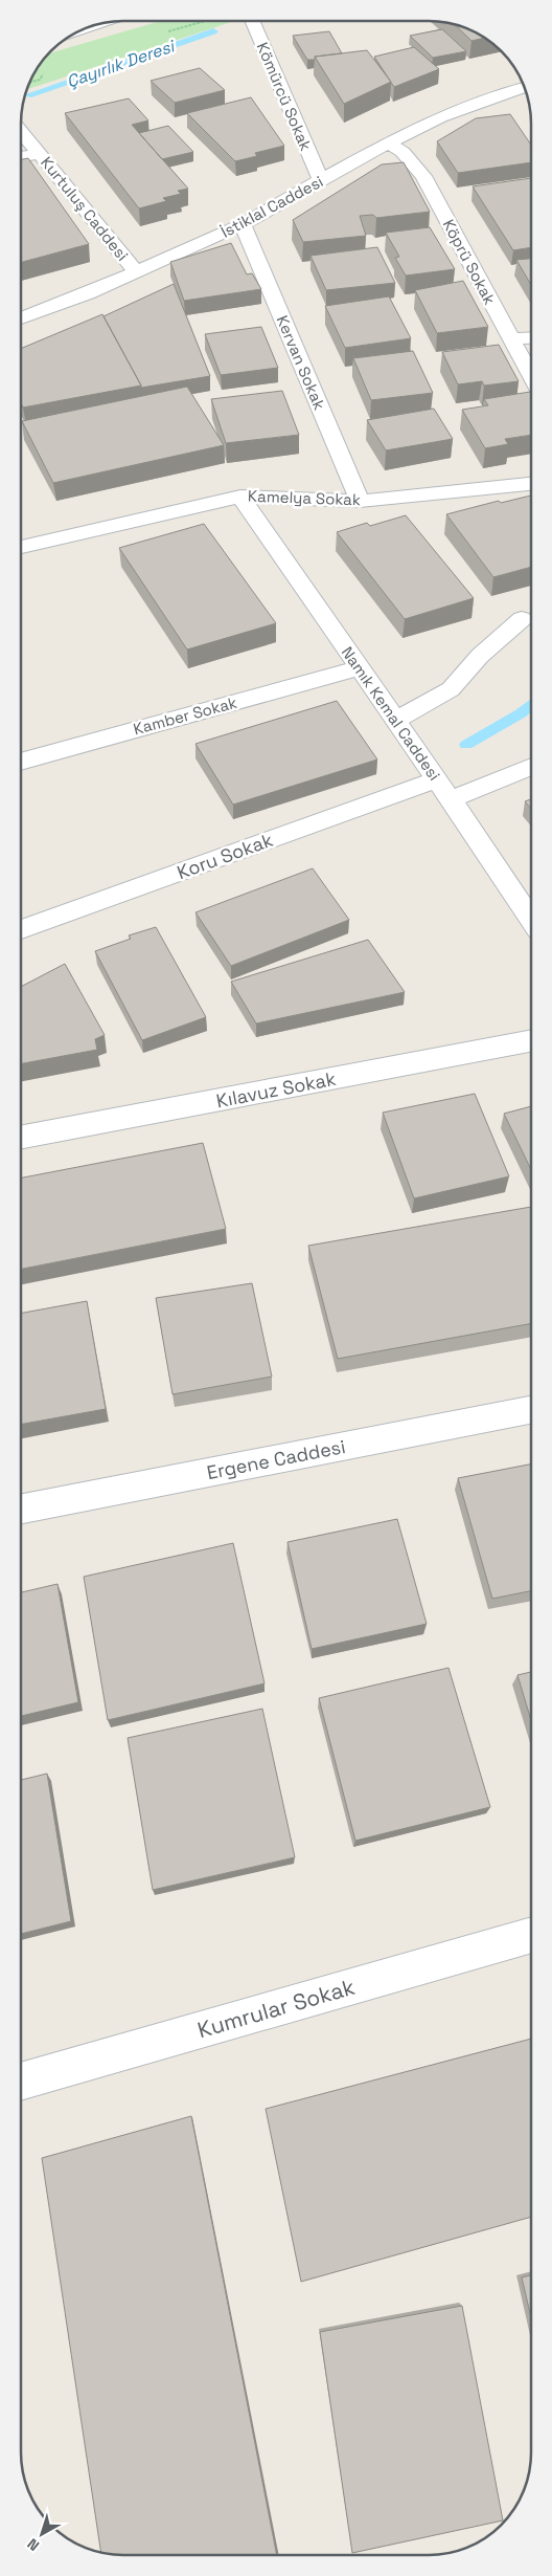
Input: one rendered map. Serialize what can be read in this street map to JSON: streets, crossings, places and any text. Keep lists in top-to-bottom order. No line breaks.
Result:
{"streets":{"street":["Kömürcü Sokak","İstiklal Caddesi","Kurtuluş Caddesi","Köprü Sokak","Kervan Sokak","Kamelya Sokak","Namık Kemal Caddesi","Kamber Sokak","Koru Sokak","Kılavuz Sokak","Ergene Caddesi","Kumrular Sokak"]},"crossings":[["Kömürcü Sokak","İstiklal Caddesi"],["İstiklal Caddesi","Kurtuluş Caddesi"],["İstiklal Caddesi","Köprü Sokak"],["İstiklal Caddesi","Kervan Sokak"],["Kervan Sokak","Kamelya Sokak"],["Kamelya Sokak","Namık Kemal Caddesi"],["Namık Kemal Caddesi","Kamber Sokak"],["Namık Kemal Caddesi","Koru Sokak"]],"water":["Çayırlık Deresi"],"north":"bottom left"}
